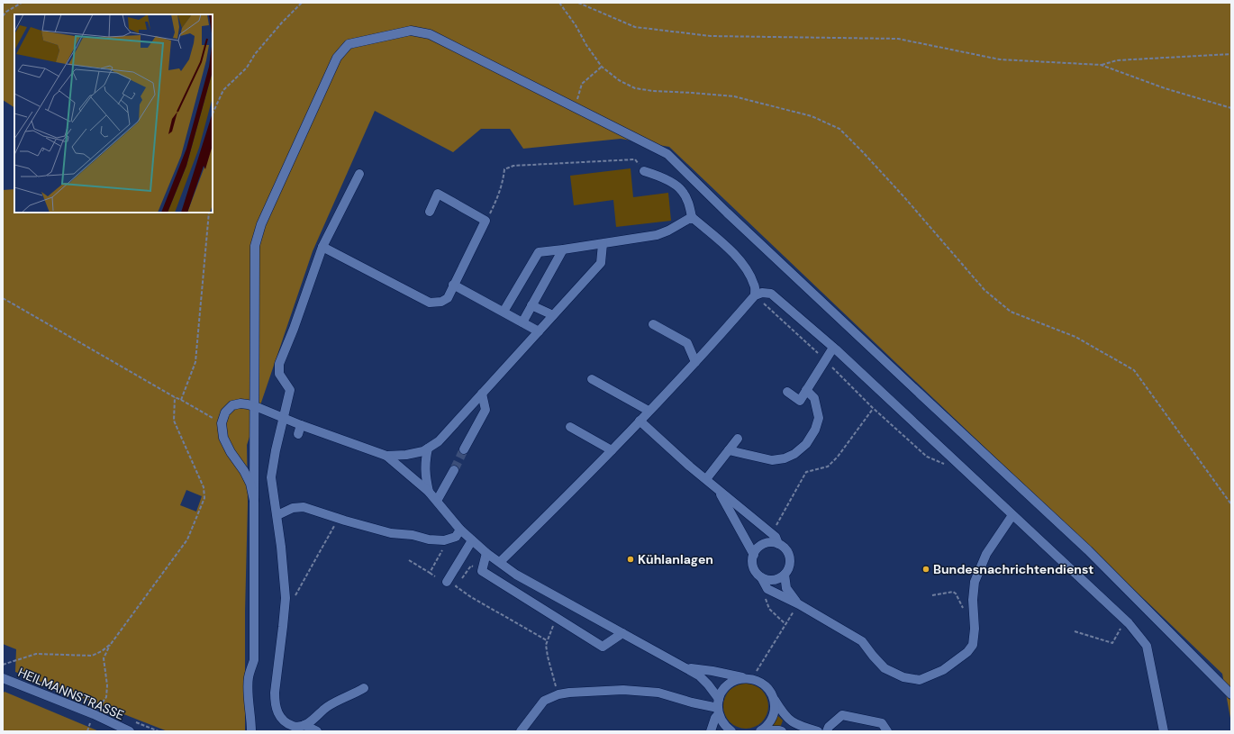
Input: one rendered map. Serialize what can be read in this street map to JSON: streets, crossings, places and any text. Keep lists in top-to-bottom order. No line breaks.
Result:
{"streets":{"street":["HEILMANNSTRASSE"]},"places":["Kühlanlagen","Bundesnachrichtendienst"]}
